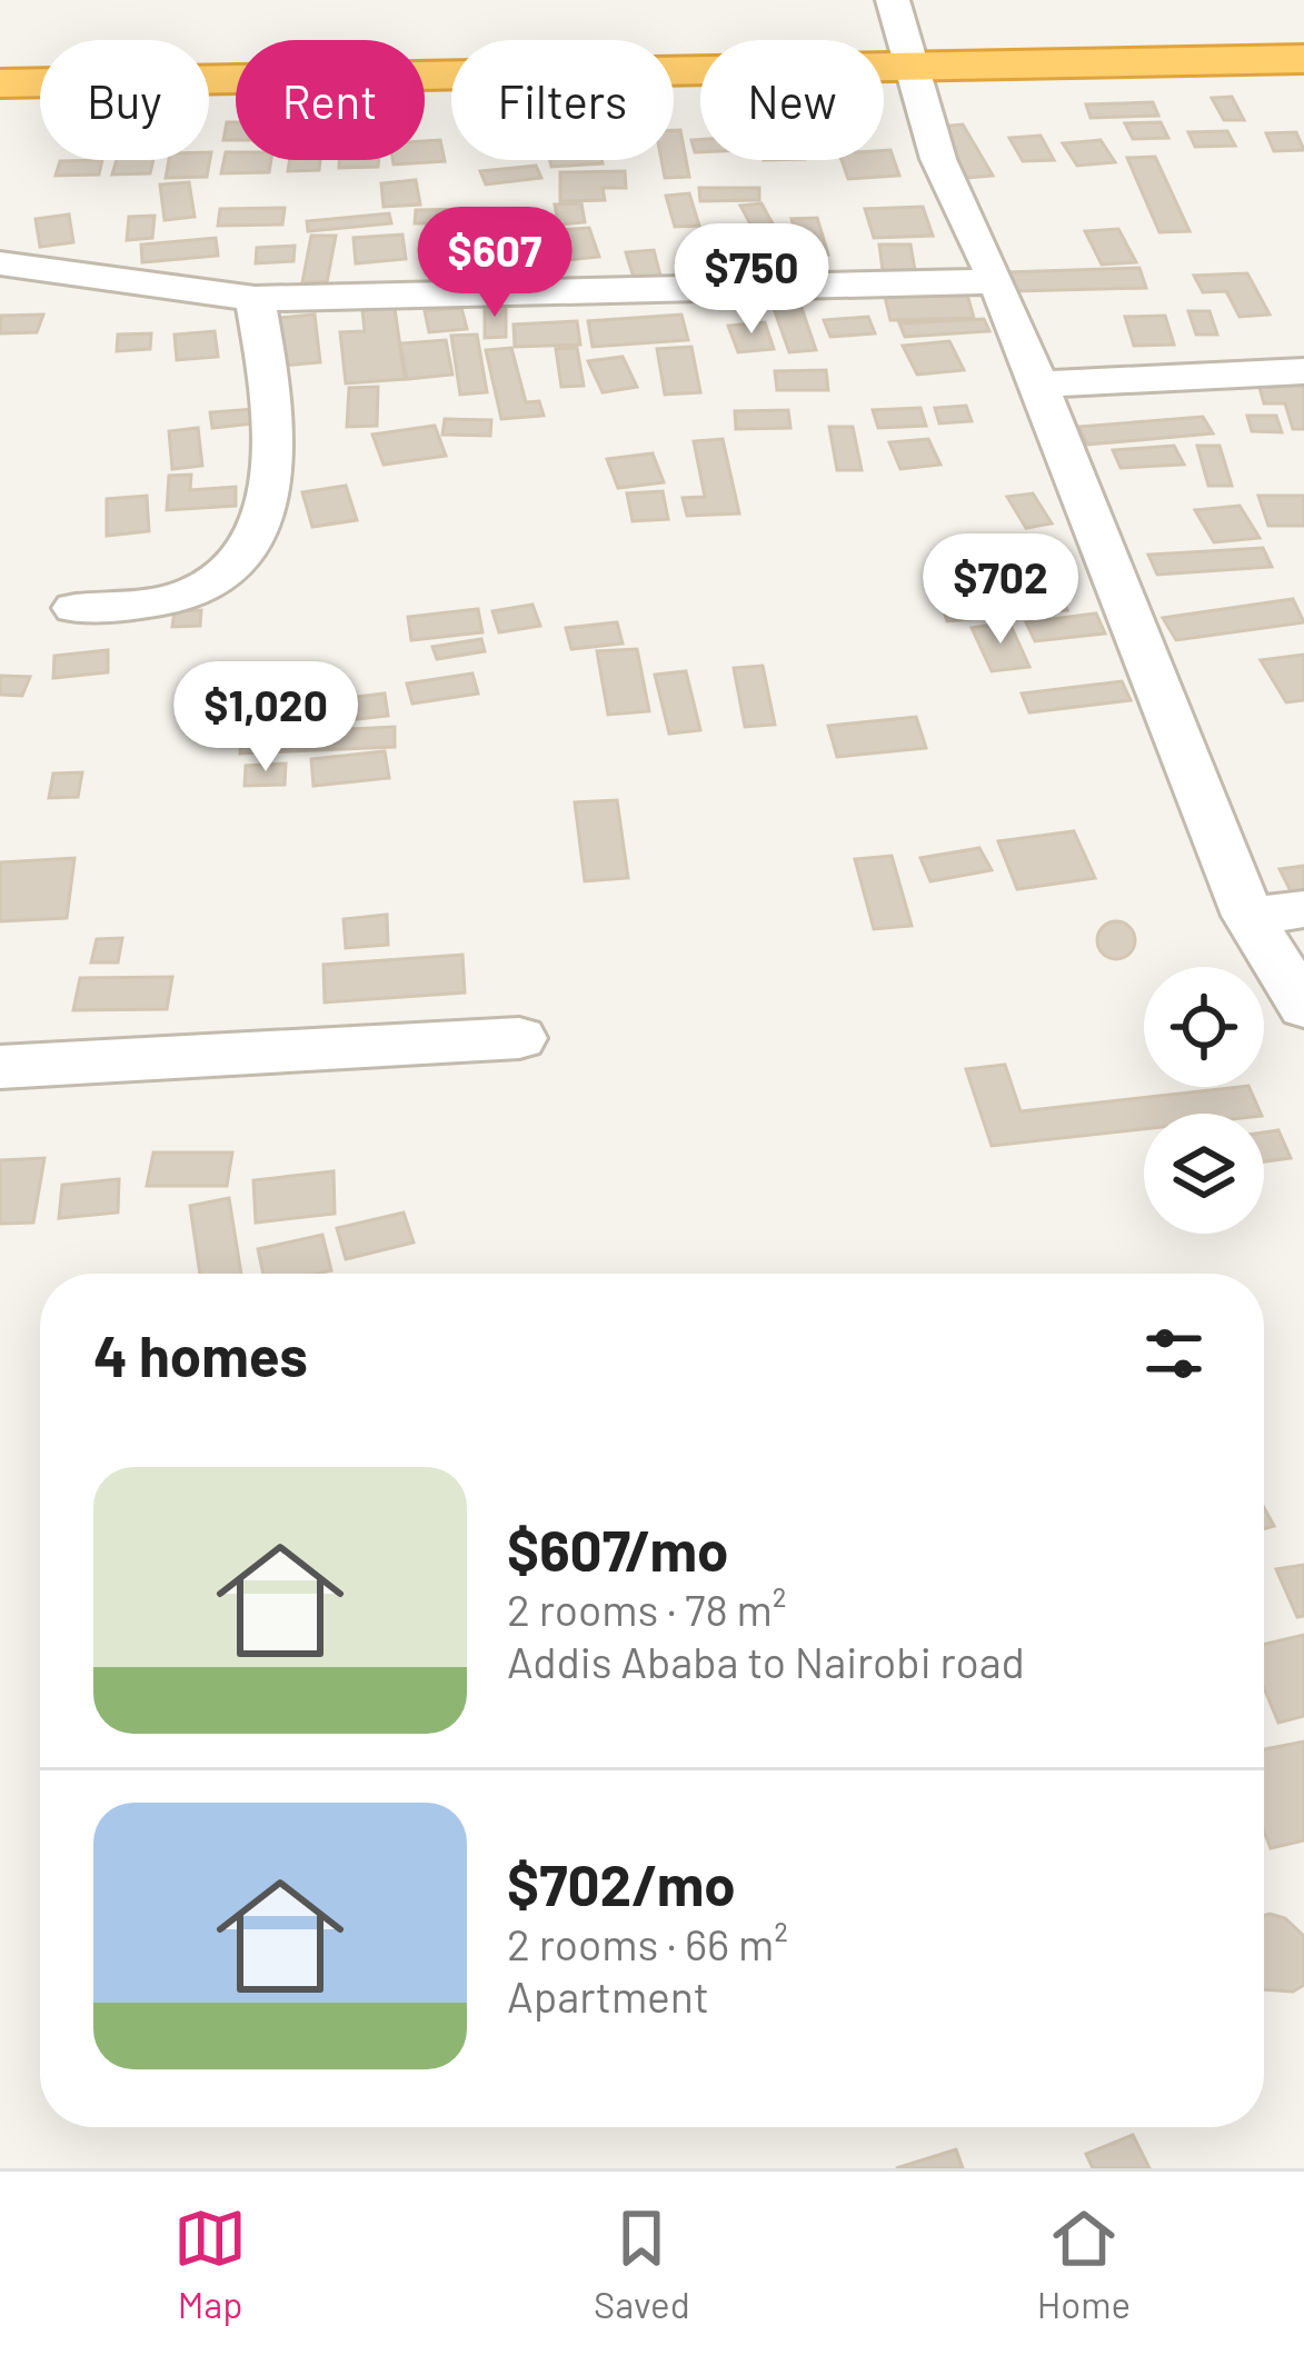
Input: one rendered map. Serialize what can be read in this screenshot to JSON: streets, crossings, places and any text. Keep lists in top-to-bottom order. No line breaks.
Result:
{"page":{"chip":["Buy","Rent","Filters","New"],"price":["$607","$750","$702","$1,020"],"heading":"4 homes","list":[{"name":"$607/mo","note":"2 rooms · 78 m² · Addis Ababa to Nairobi road"},{"name":"$702/mo","note":"2 rooms · 66 m² · Apartment"}],"tabs":["Map","Saved","Home"]}}
